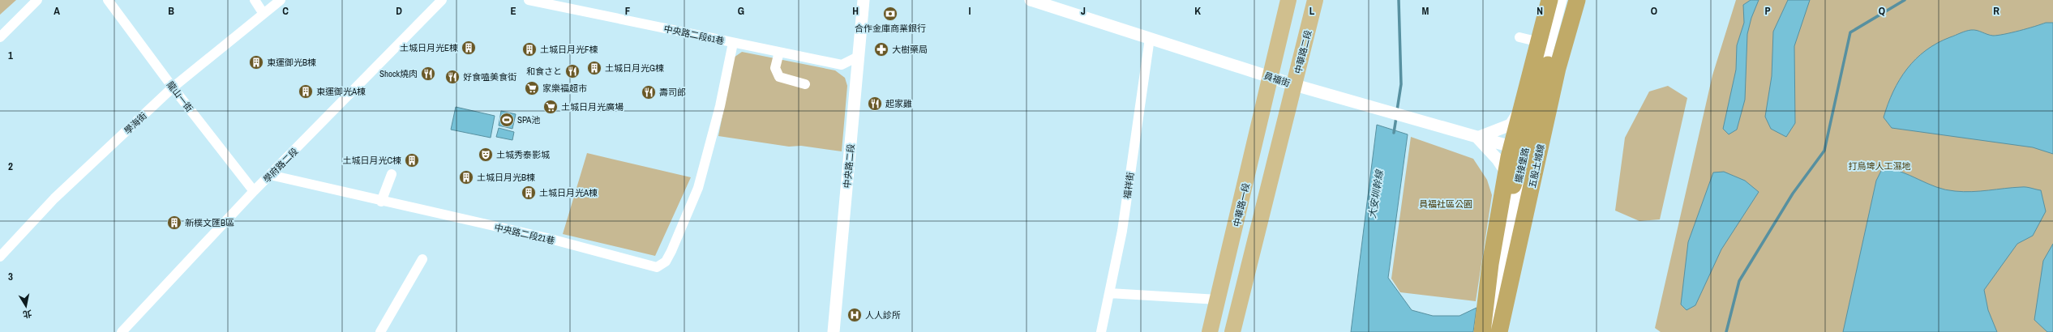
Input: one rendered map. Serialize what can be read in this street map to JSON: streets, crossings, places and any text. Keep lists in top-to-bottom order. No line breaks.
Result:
{"streets":{"highway":["五股土城線"],"main road":["中華路二段","中華路一段"],"street":["中央路二段61巷","員福街","龍山一街","學海街","學府路二段","擺接堡路","中央路二段","福祥街","中央路二段21巷"]},"crossings":[["中央路二段61巷","中央路二段"],["中央路二段61巷","中央路二段21巷"],["中華路二段","員福街"],["員福街","擺接堡路"],["員福街","福祥街"],["員福街","中華路一段"],["龍山一街","學海街"],["龍山一街","學府路二段"],["學府路二段","中央路二段21巷"]],"water":["大安圳幹線"],"parks":["打鳥埤人工濕地","員福社區公園"],"places":{"bank":["合作金庫商業銀行"],"building":["土城日月光E棟","土城日月光F棟","東運御光B棟","土城日月光G棟","東運御光A棟","土城日月光C棟","土城日月光B棟","土城日月光A棟","新樸文匯B區"],"pharmacy":["大樹藥局"],"restaurant":["和食さと","Shock燒肉","好食嗑美食街","壽司郎","起家雞"],"supermarket":["家樂福超市","土城日月光廣場"],"sports":["SPA池"],"theatre":["土城秀泰影城"],"hospital":["人人診所"]},"north":"bottom","grid":{"columns":["A","B","C","D","E","F","G","H","I","J","K","L","M","N","O","P","Q","R"],"rows":["1","2","3"]}}
